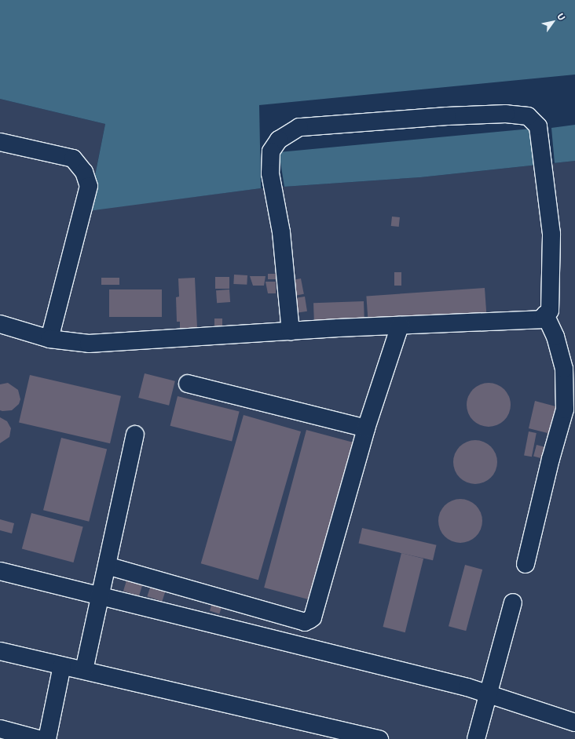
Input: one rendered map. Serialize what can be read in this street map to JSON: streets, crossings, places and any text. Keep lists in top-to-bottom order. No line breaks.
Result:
{"north":"top right"}
